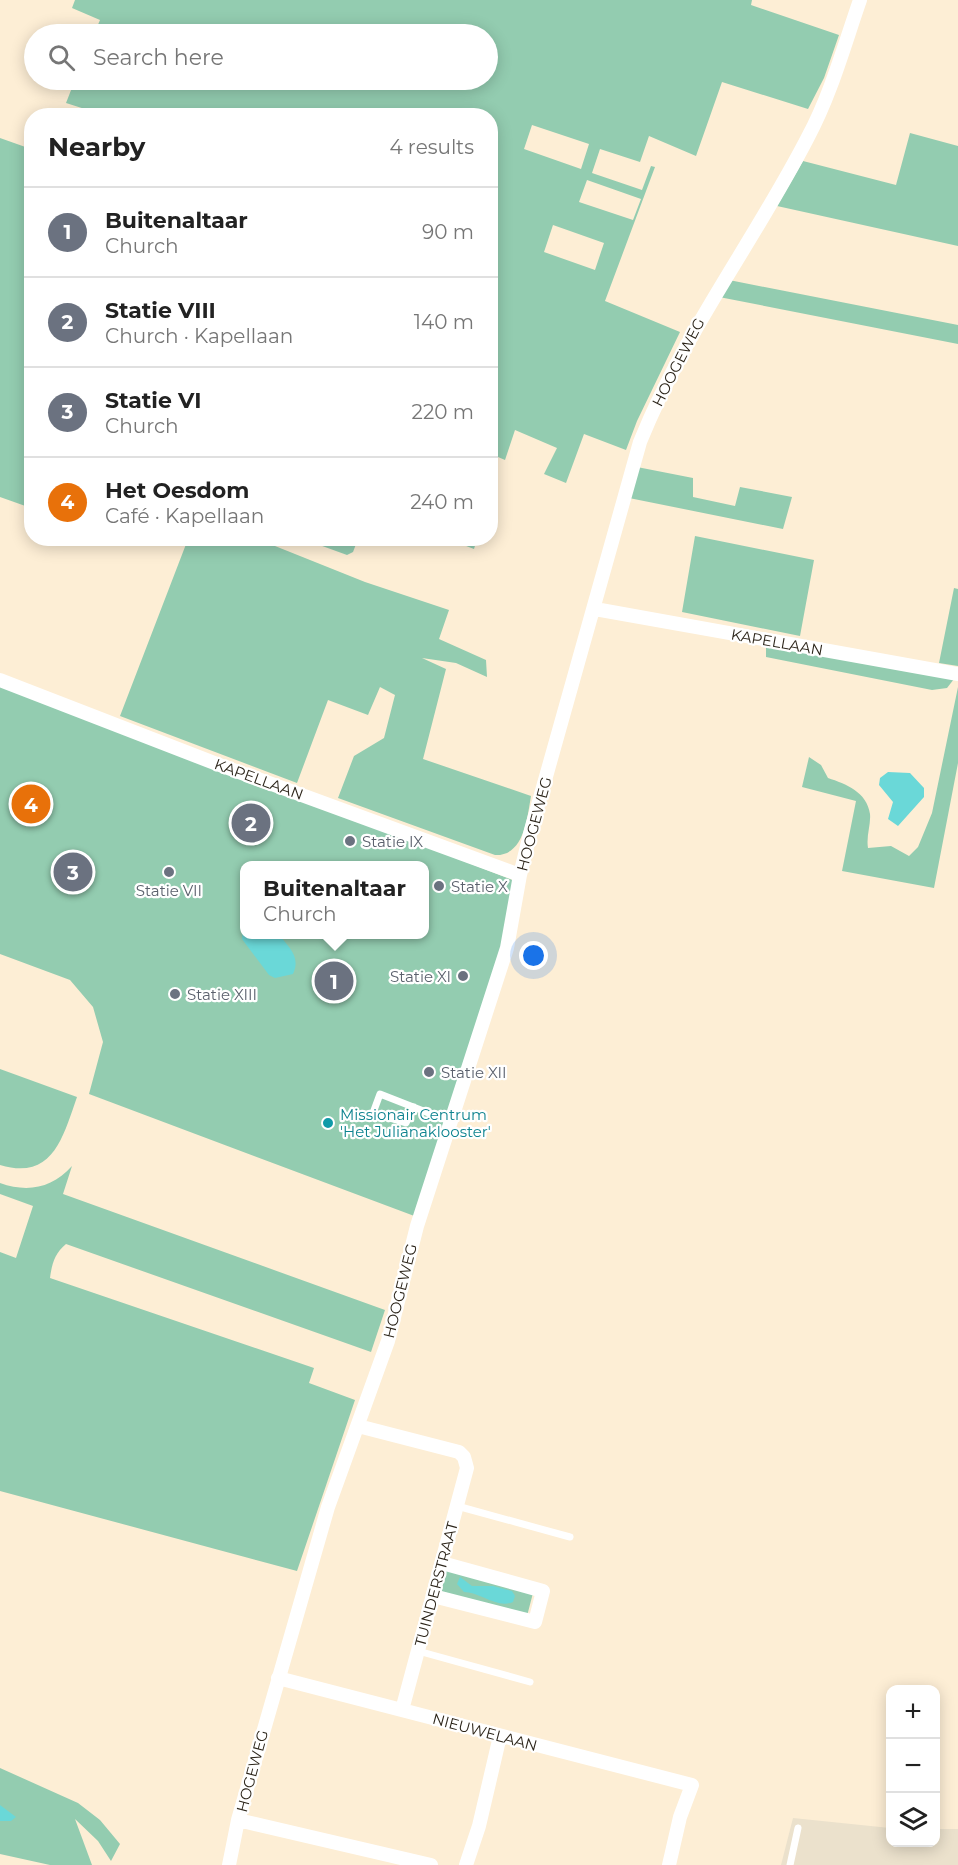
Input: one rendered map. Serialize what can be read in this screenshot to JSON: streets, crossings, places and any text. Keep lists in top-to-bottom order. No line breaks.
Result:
{"streets":{"street":["HOOGEWEG","KAPELLAAN","TUINDERSTRAAT","NIEUWELAAN","HOGEWEG"]},"crossings":[["HOOGEWEG","KAPELLAAN"],["HOOGEWEG","TUINDERSTRAAT"],["HOOGEWEG","NIEUWELAAN"],["HOOGEWEG","HOGEWEG"],["TUINDERSTRAAT","NIEUWELAAN"],["NIEUWELAAN","HOGEWEG"]],"places":["Statie IX","Statie VII","Statie X","Statie XI","Statie XIII","Statie XII","Missionair Centrum 'Het Julianaklooster'"],"page":{"search":"Search here","heading":["Nearby","4 results"],"list":[{"mark":"1","name":"Buitenaltaar","note":"Church","value":"90 m"},{"mark":"2","name":"Statie VIII","note":"Church · Kapellaan","value":"140 m"},{"mark":"3","name":"Statie VI","note":"Church","value":"220 m"},{"mark":"4","name":"Het Oesdom","note":"Café · Kapellaan","value":"240 m"}],"pins":["4","2","3","1"],"popup":["Buitenaltaar","Church"],"map_buttons":["+","−"]}}
